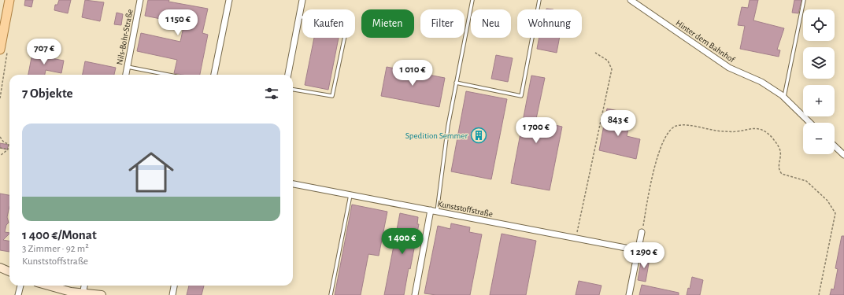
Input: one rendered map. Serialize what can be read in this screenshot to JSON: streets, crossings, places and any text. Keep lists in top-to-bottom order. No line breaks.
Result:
{"streets":{"street":["Nils-Bohr-Straße","Hinter dem Bahnhof","Kunststoffstraße"]},"places":{"building":["Spedition Semmer"]},"page":{"map_buttons":["+","−"],"price":["1 150 €","707 €","1 010 €","843 €","1 700 €","1 400 €","1 290 €"],"chip":["Kaufen","Mieten","Filter","Neu","Wohnung"],"heading":"7 Objekte","list":[{"name":"1 400 €/Monat","note":"3 Zimmer · 92 m² · Kunststoffstraße"}]}}
